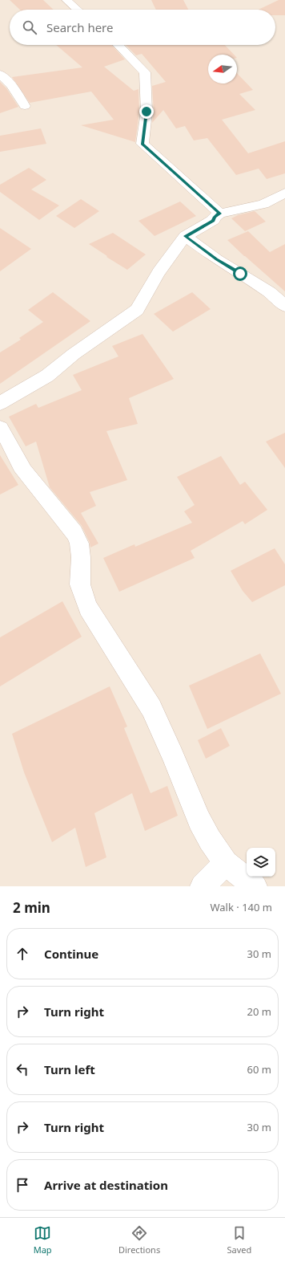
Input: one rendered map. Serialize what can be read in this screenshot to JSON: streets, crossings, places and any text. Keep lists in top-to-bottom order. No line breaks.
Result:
{"north":"left","page":{"search":"Search here","heading":["2 min","Walk · 140 m"],"list":[["Continue","30 m"],["Turn right","20 m"],["Turn left","60 m"],["Turn right","30 m"],"Arrive at destination"],"nav":["Map","Directions","Saved"]}}
